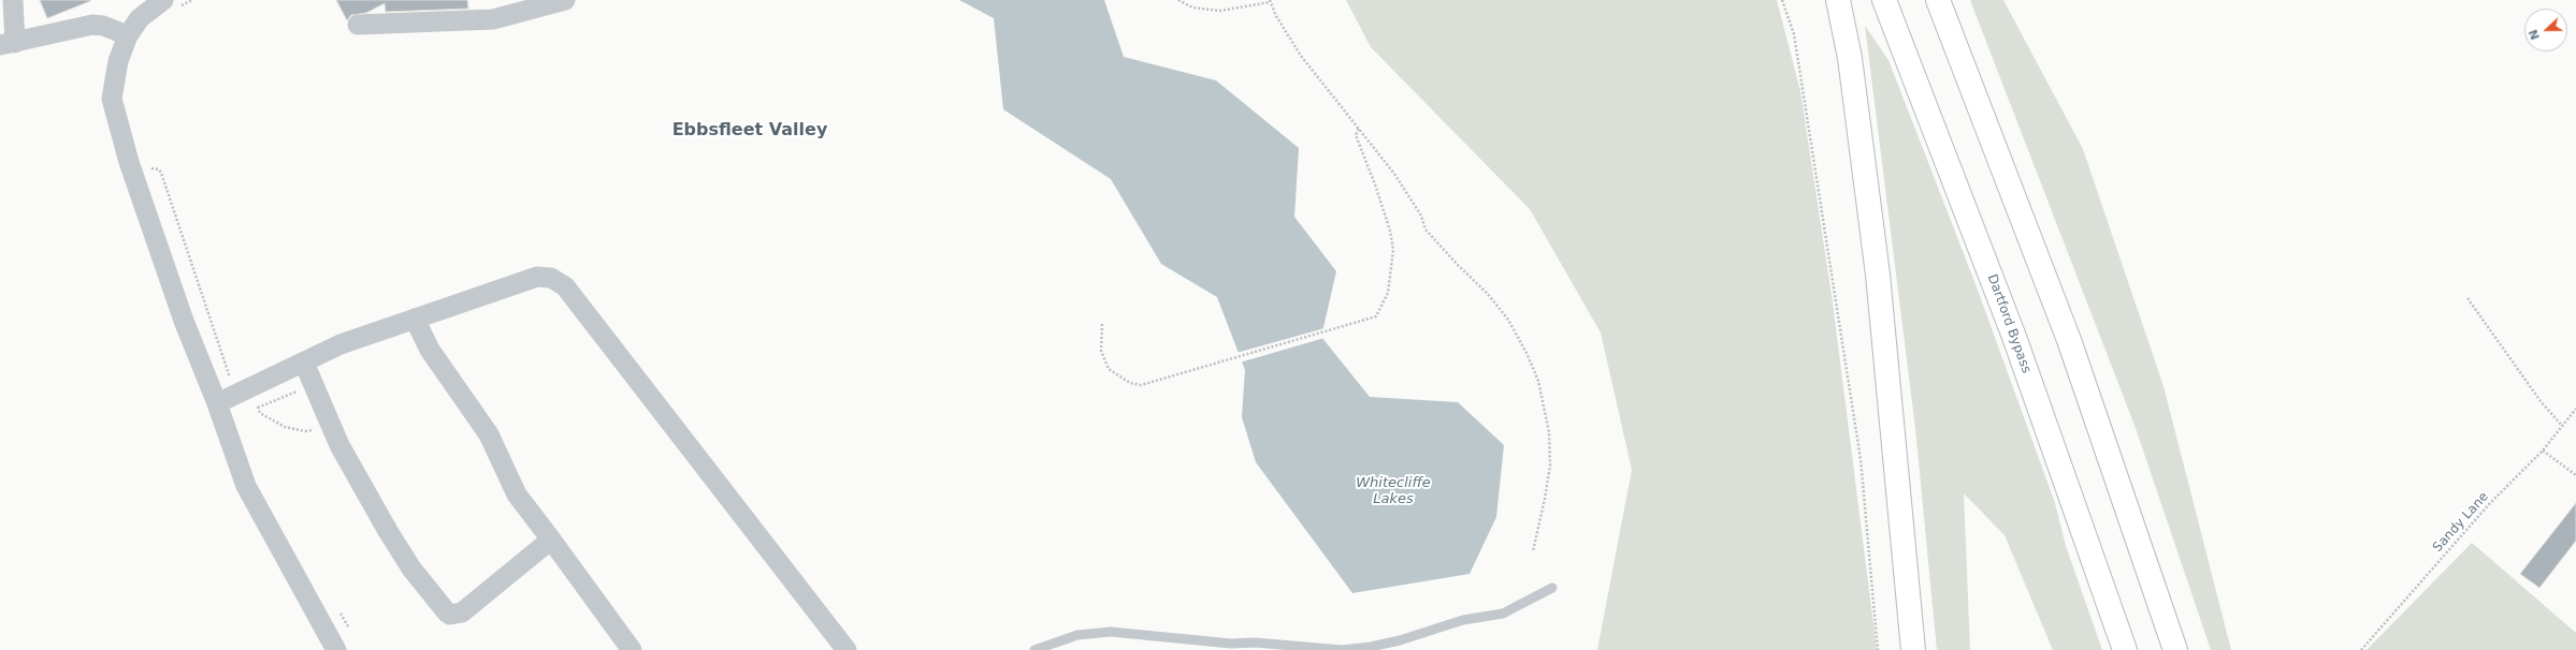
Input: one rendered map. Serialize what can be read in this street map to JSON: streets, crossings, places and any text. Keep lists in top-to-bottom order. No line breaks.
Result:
{"streets":{"highway":["Dartford Bypass"],"path":["Sandy Lane"]},"districts":["Ebbsfleet Valley"],"water":["Whitecliffe Lakes"],"north":"left"}
